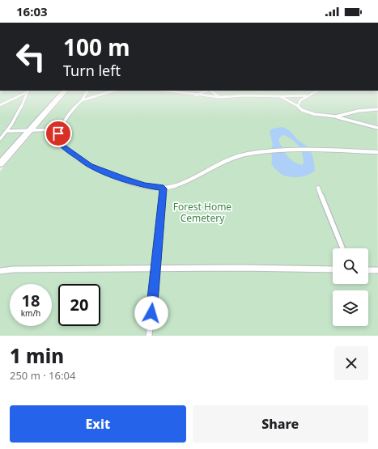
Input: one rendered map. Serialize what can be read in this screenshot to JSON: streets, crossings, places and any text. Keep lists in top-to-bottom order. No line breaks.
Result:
{"parks":["Forest Home Cemetery"],"page":{"status":"16:03","turn":["100 m","Turn left"],"speed":"18 km/h","limit":"20","heading":["1 min","250 m · 16:04"],"buttons":["Exit","Share"]}}
